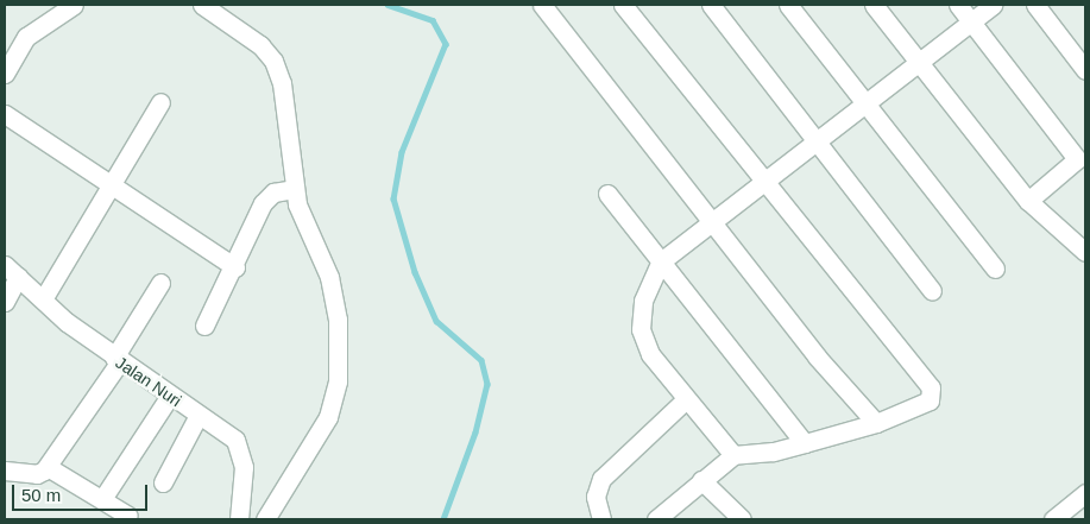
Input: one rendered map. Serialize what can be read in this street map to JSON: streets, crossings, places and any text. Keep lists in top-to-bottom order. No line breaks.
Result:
{"streets":{"street":["Jalan Nuri"]},"scale_bar":"50 m"}
